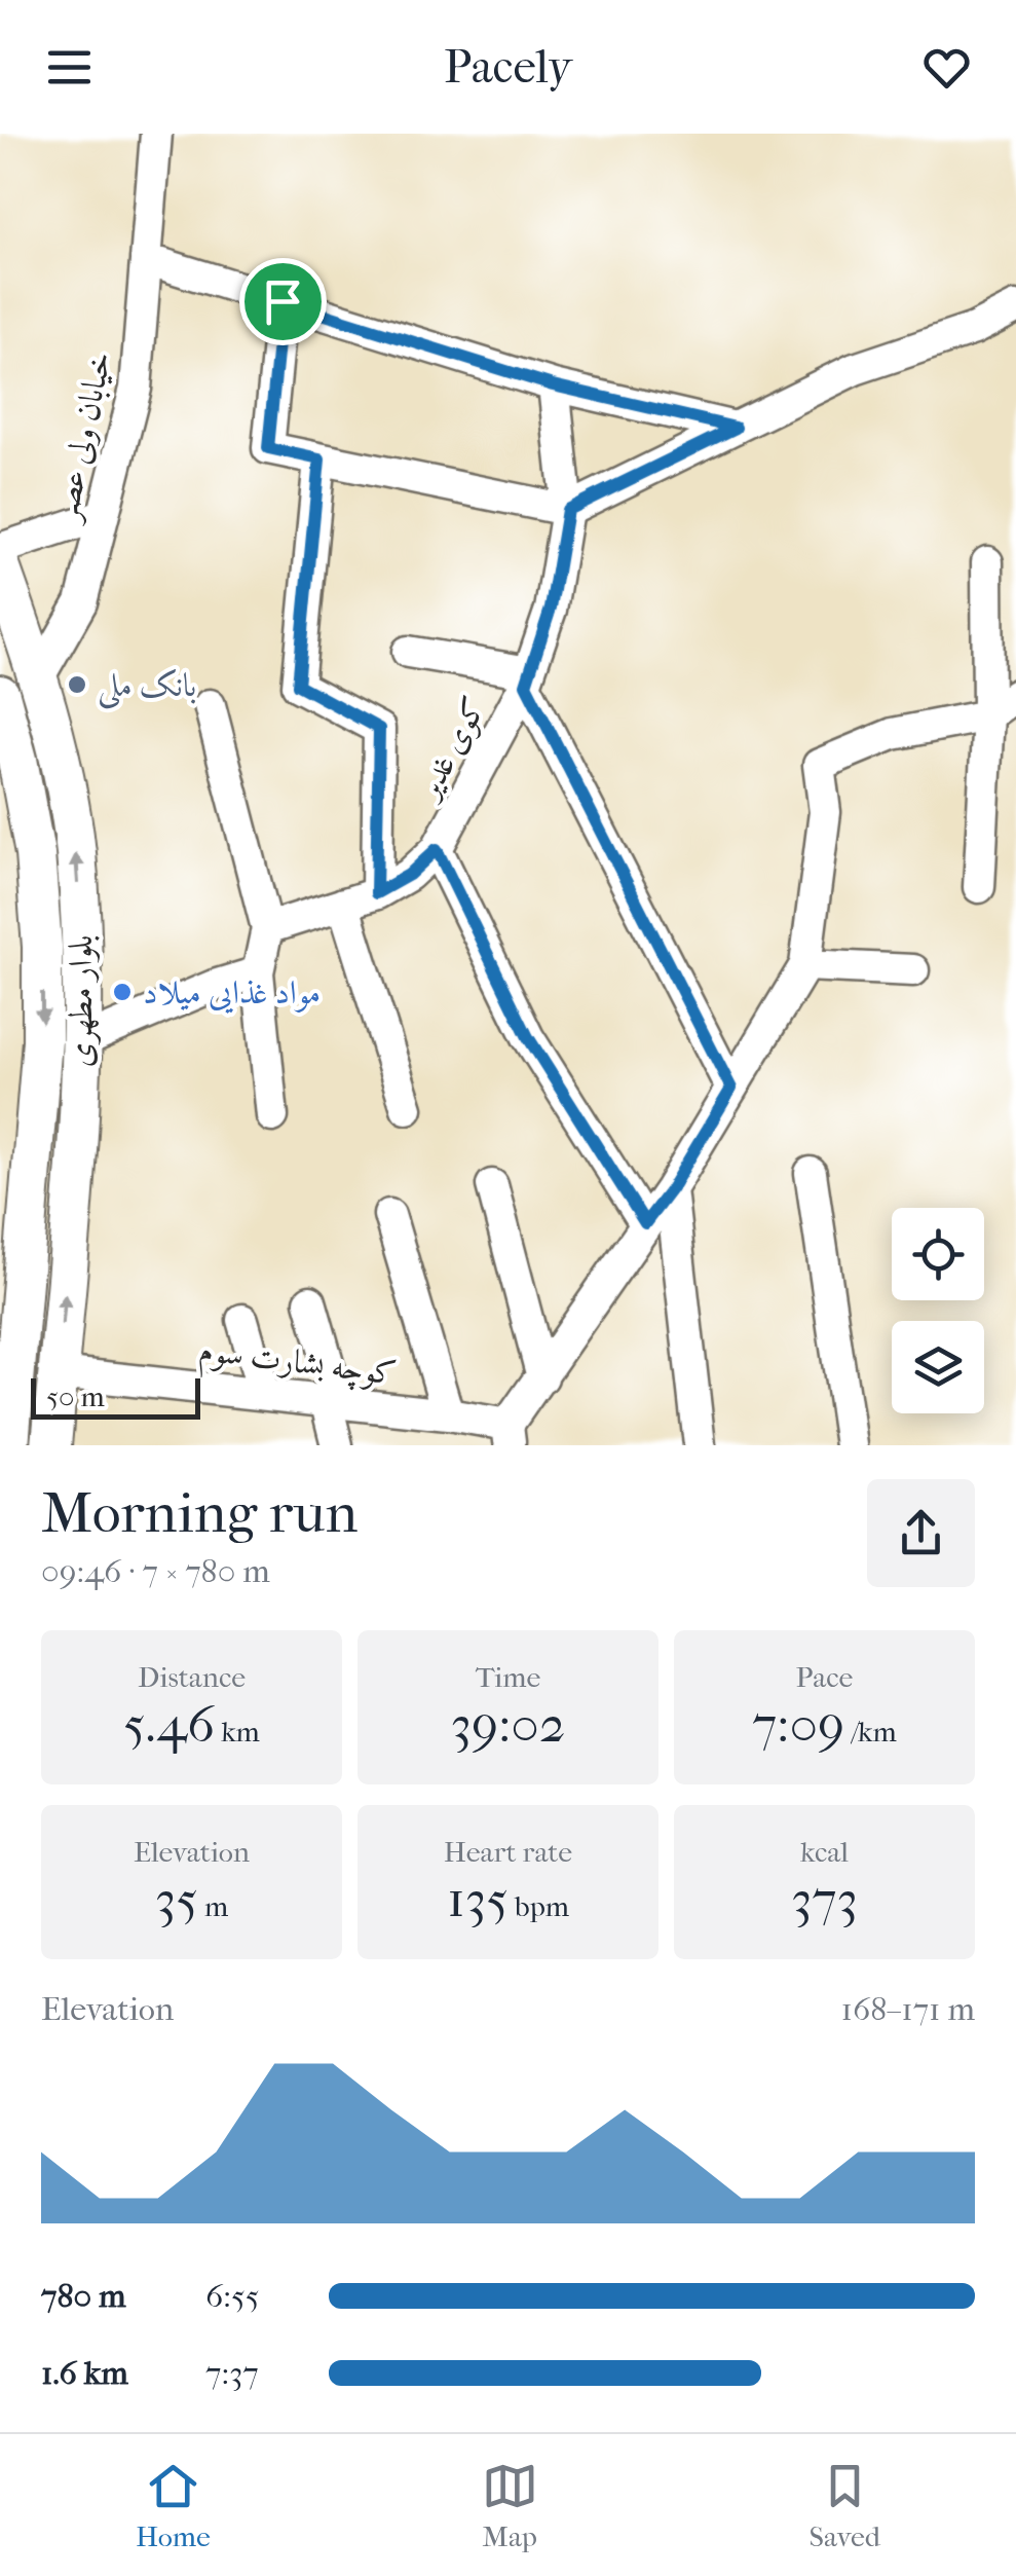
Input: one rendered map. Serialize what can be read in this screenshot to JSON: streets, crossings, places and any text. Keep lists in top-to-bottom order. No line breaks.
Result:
{"streets":{"main road":["بلوار مطهری"],"street":["خیابان ولی عصر","کوی غدیر","کوچه بشارت سوم"]},"crossings":[["خیابان ولی عصر","بلوار مطهری"],["بلوار مطهری","کوچه بشارت سوم"]],"places":["بانک ملی","مواد غذایی میلاد"],"scale_bar":"50 m","page":{"header":"Pacely","scale":"50 m","heading":["Morning run","09:46 · 7 × 780 m"],"stats":[["Distance","5.46 km"],["Time","39:02"],["Pace","7:09 /km"],["Elevation","35 m"],["Heart rate","135 bpm"],["kcal","373"]],"chart":["Elevation","168–171 m"],"list":[{"name":"780 m","note":"6:55"},{"name":"1.6 km","note":"7:37"}],"tabs":["Home","Map","Saved"]}}
